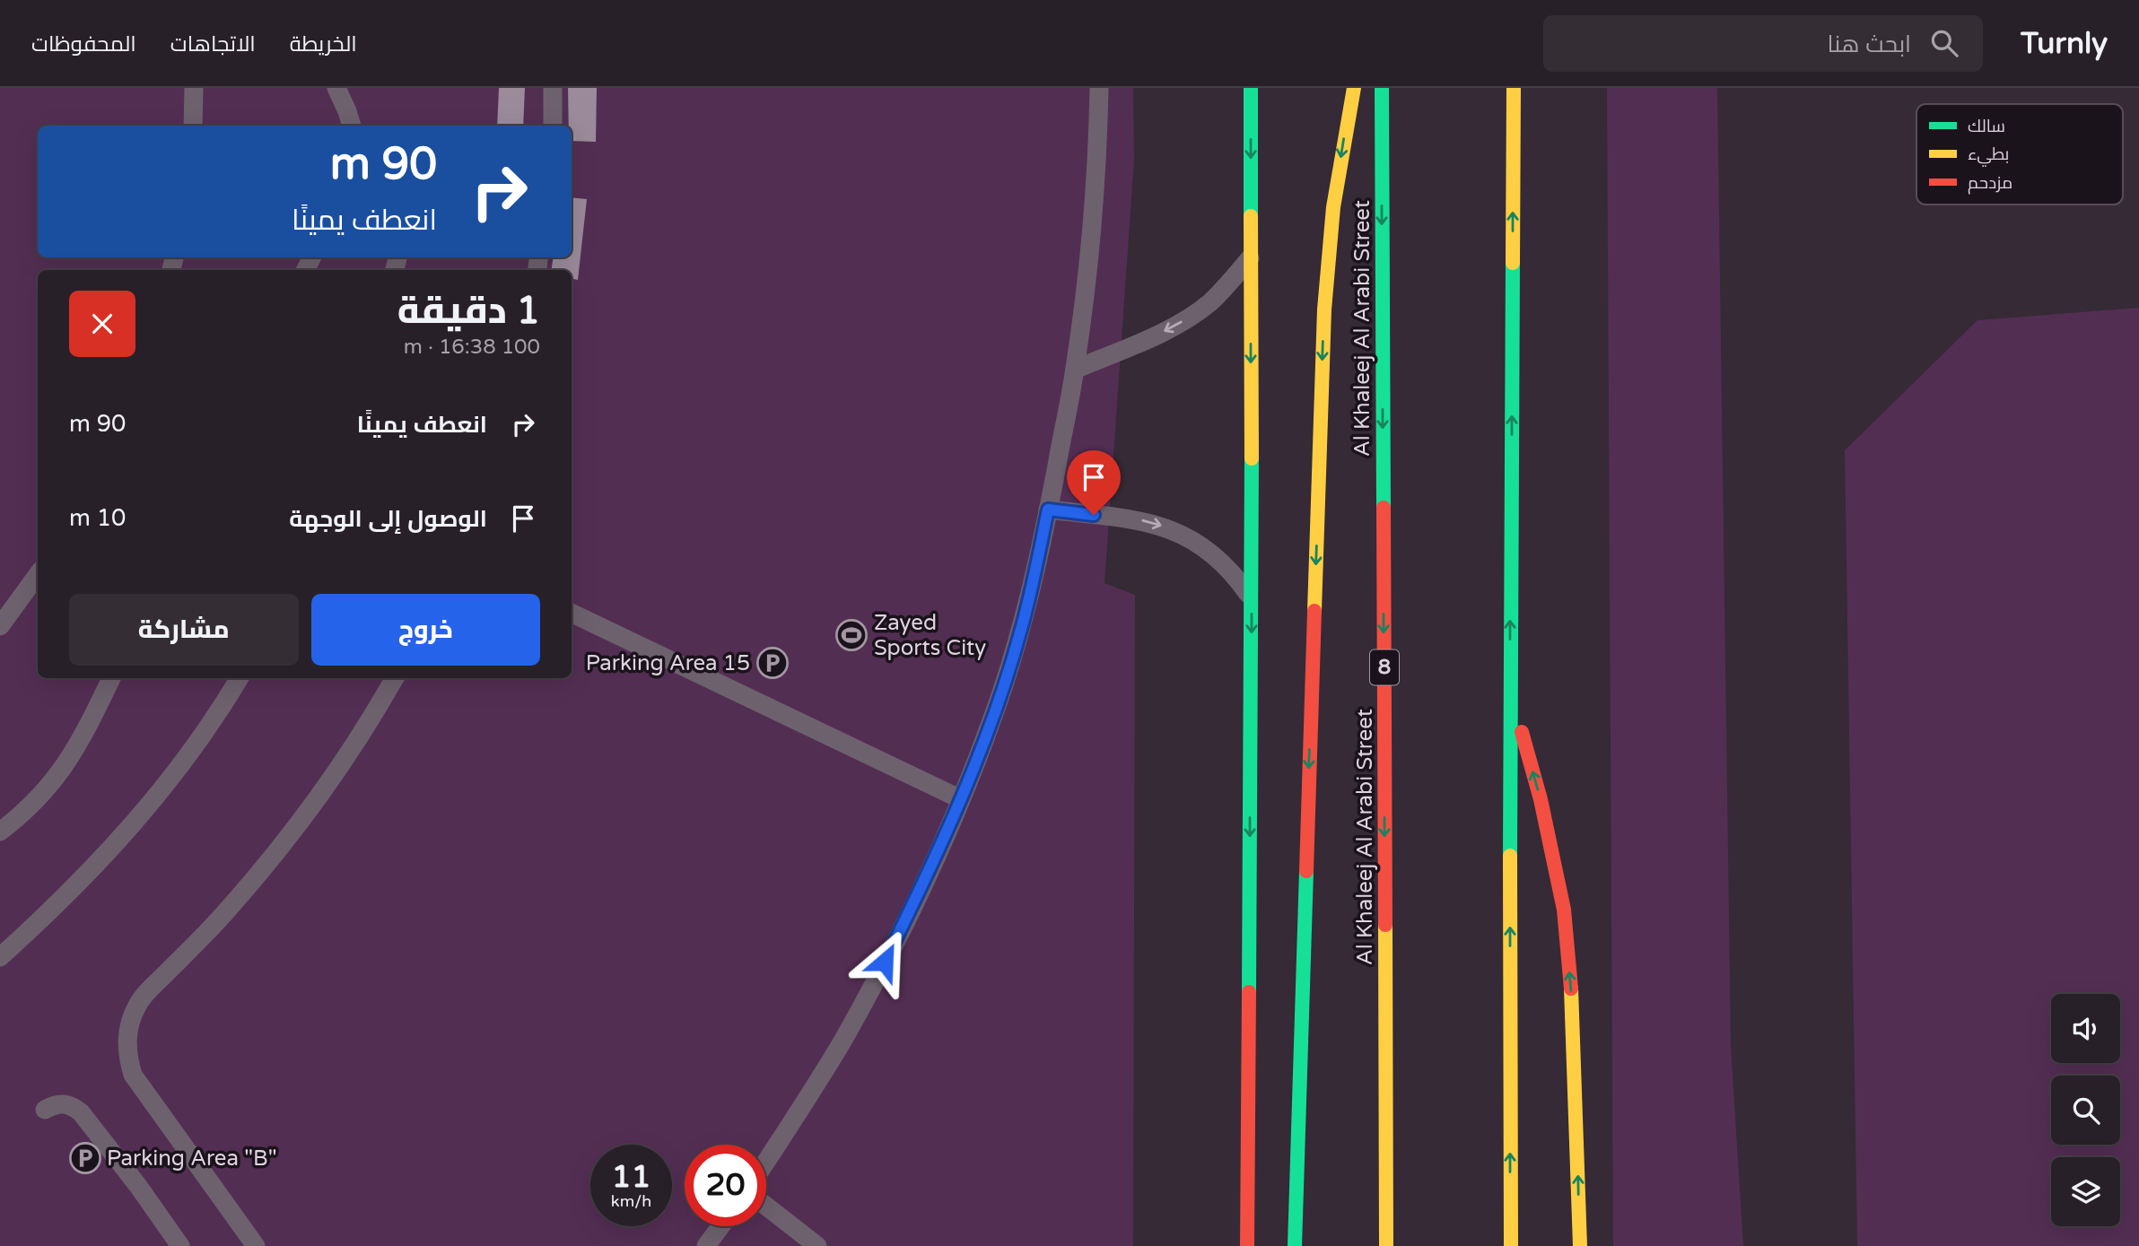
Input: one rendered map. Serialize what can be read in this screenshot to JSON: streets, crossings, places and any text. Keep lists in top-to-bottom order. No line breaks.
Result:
{"streets":{"main road":["Al Khaleej Al Arabi Street","8"]},"places":{"sports":["Zayed Sports City"],"parking":["Parking Area 15","Parking Area \"B\""]},"legend":["سالك","بطيء","مزدحم"],"page":{"header":"Turnly","search":"ابحث هنا","nav":["الخريطة","الاتجاهات","المحفوظات"],"turn":["90 m","انعطف يمينًا"],"heading":["1 دقيقة","100 m · 16:38"],"list":[{"name":"انعطف يمينًا","value":"90 m"},{"name":"الوصول إلى الوجهة","value":"10 m"}],"buttons":["خروج","مشاركة"],"speed":"11 km/h","limit":"20"}}
